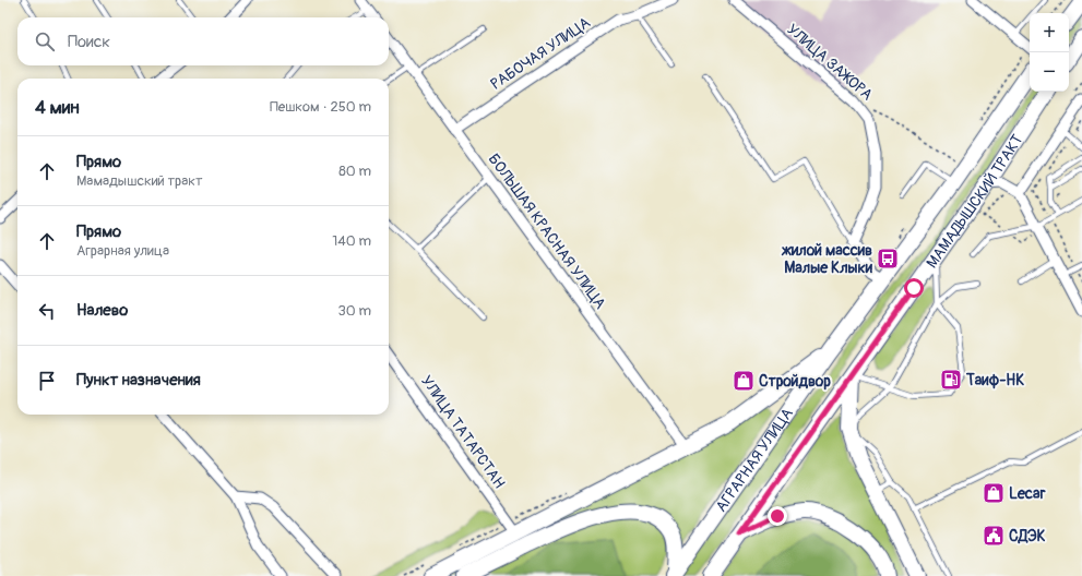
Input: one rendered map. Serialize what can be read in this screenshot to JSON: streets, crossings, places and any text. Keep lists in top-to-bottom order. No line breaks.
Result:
{"streets":{"main road":["МАМАДЫШСКИЙ ТРАКТ","АГРАРНАЯ УЛИЦА"],"street":["РАБОЧАЯ УЛИЦА","УЛИЦА ЗАЖОРА","БОЛЬШАЯ КРАСНАЯ УЛИЦА","УЛИЦА ТАТАРСТАН"]},"crossings":[["РАБОЧАЯ УЛИЦА","БОЛЬШАЯ КРАСНАЯ УЛИЦА"],["МАМАДЫШСКИЙ ТРАКТ","АГРАРНАЯ УЛИЦА"]],"places":{"bus stop":["жилой массив Малые Клыки"],"fuel station":["Таиф-НК"],"shop":["Стройдвор","Lecar"],"public building":["СДЭК"]},"page":{"map_buttons":["+","−"],"search":"Поиск","heading":["4 мин","Пешком · 250 m"],"list":[["Прямо","Мамадышский тракт","80 m"],["Прямо","Аграрная улица","140 m"],["Налево","30 m"],"Пункт назначения"]}}
